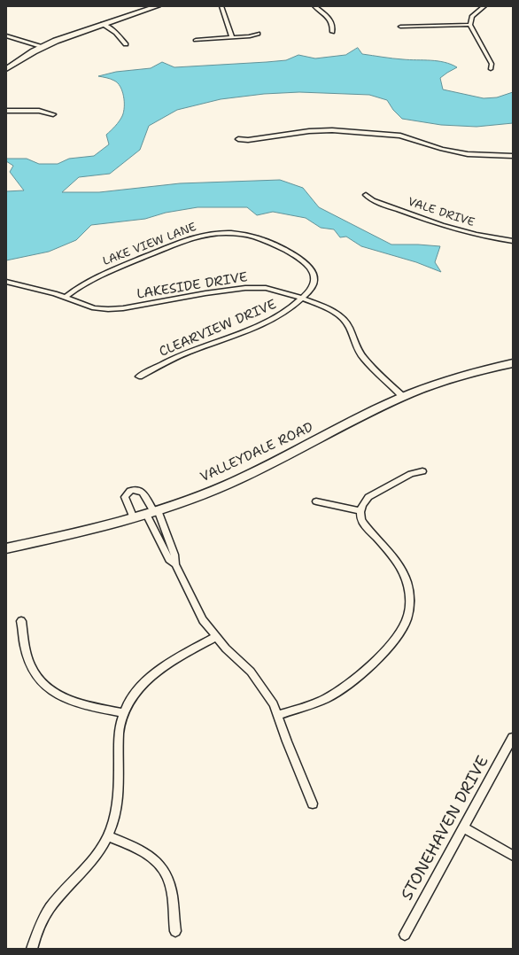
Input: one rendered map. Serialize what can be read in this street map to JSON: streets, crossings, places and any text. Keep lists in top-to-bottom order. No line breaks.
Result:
{"streets":{"main road":["VALLEYDALE ROAD"],"street":["VALE DRIVE","LAKE VIEW LANE","LAKESIDE DRIVE","CLEARVIEW DRIVE","STONEHAVEN DRIVE"]},"crossings":[["LAKE VIEW LANE","LAKESIDE DRIVE"],["LAKE VIEW LANE","CLEARVIEW DRIVE"],["LAKESIDE DRIVE","CLEARVIEW DRIVE"],["LAKESIDE DRIVE","VALLEYDALE ROAD"]]}
